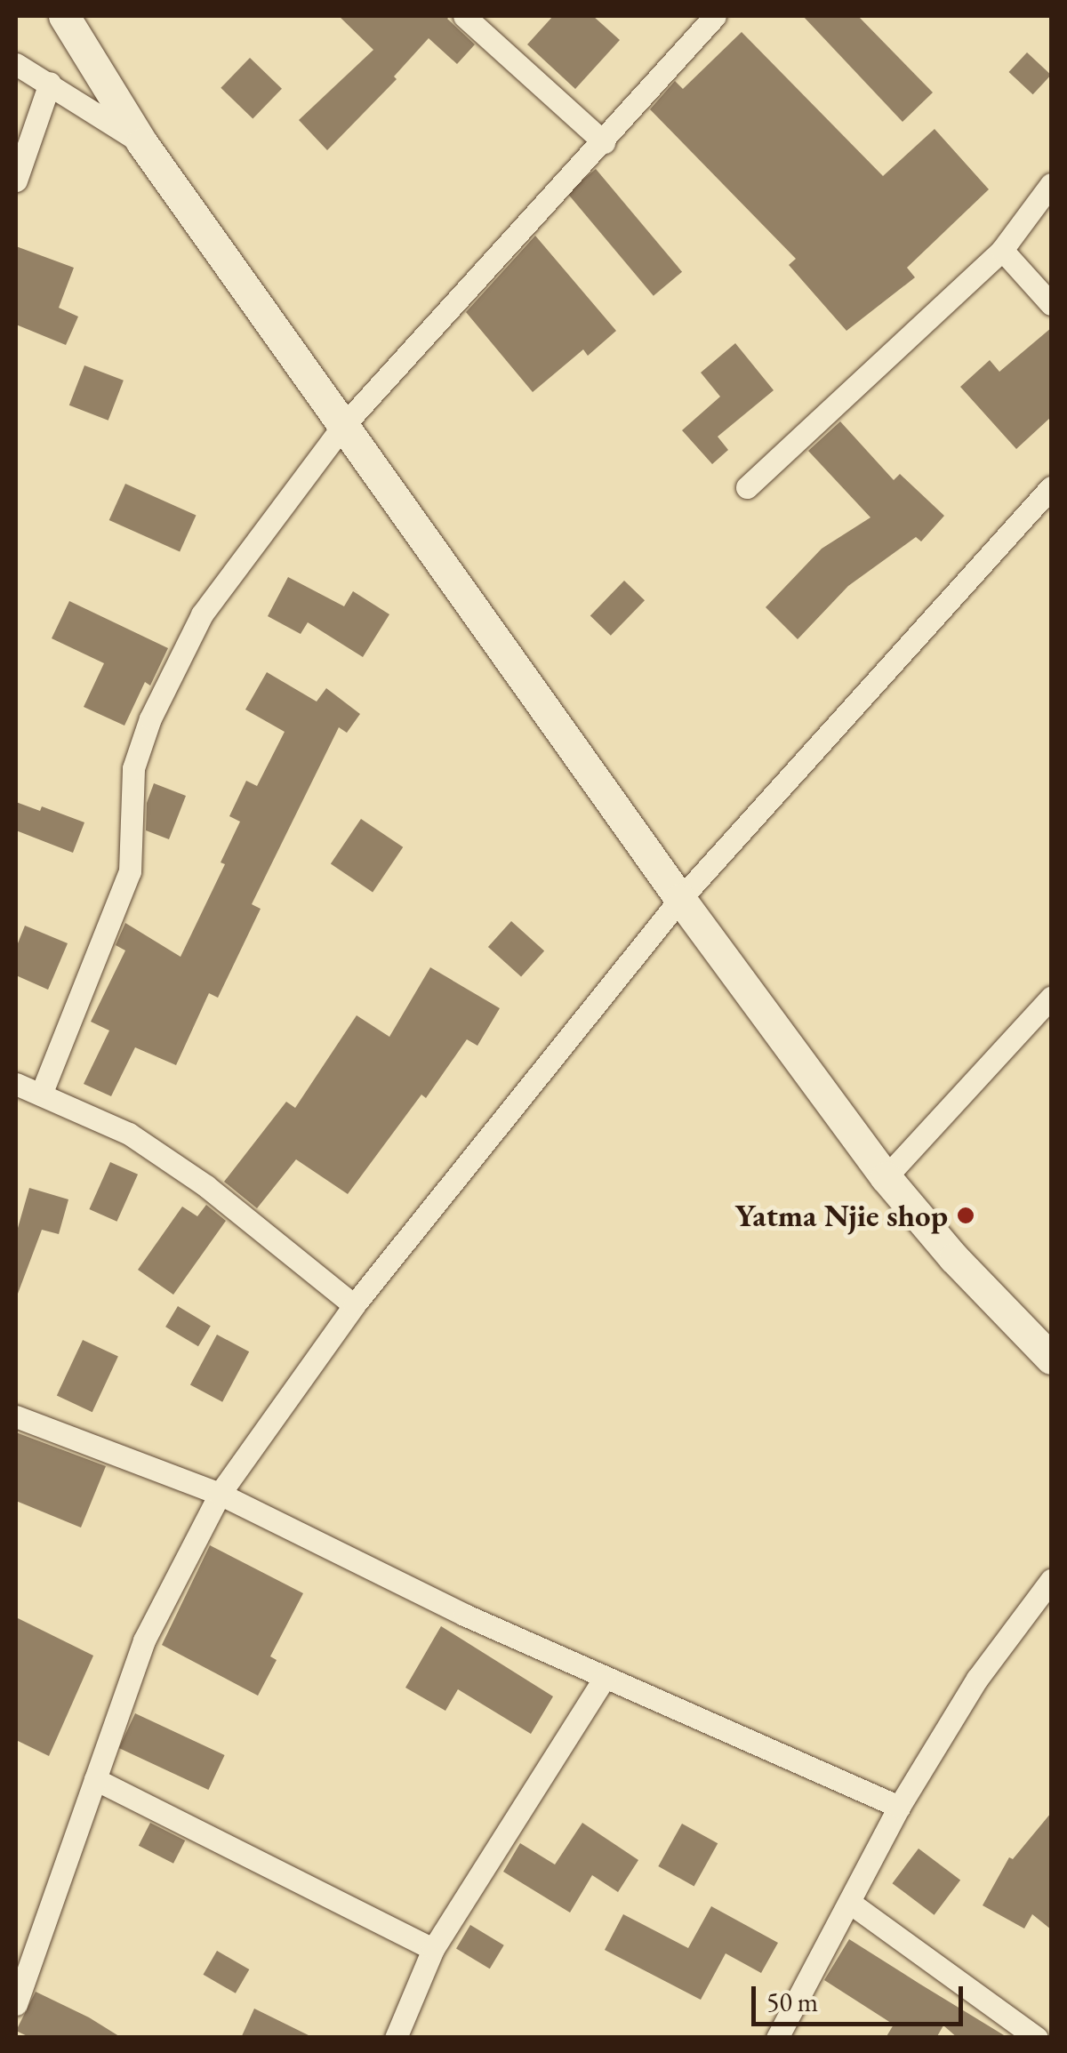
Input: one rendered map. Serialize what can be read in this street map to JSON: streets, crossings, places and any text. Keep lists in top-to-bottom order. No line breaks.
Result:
{"places":["Yatma Njie shop"],"scale_bar":"50 m"}
